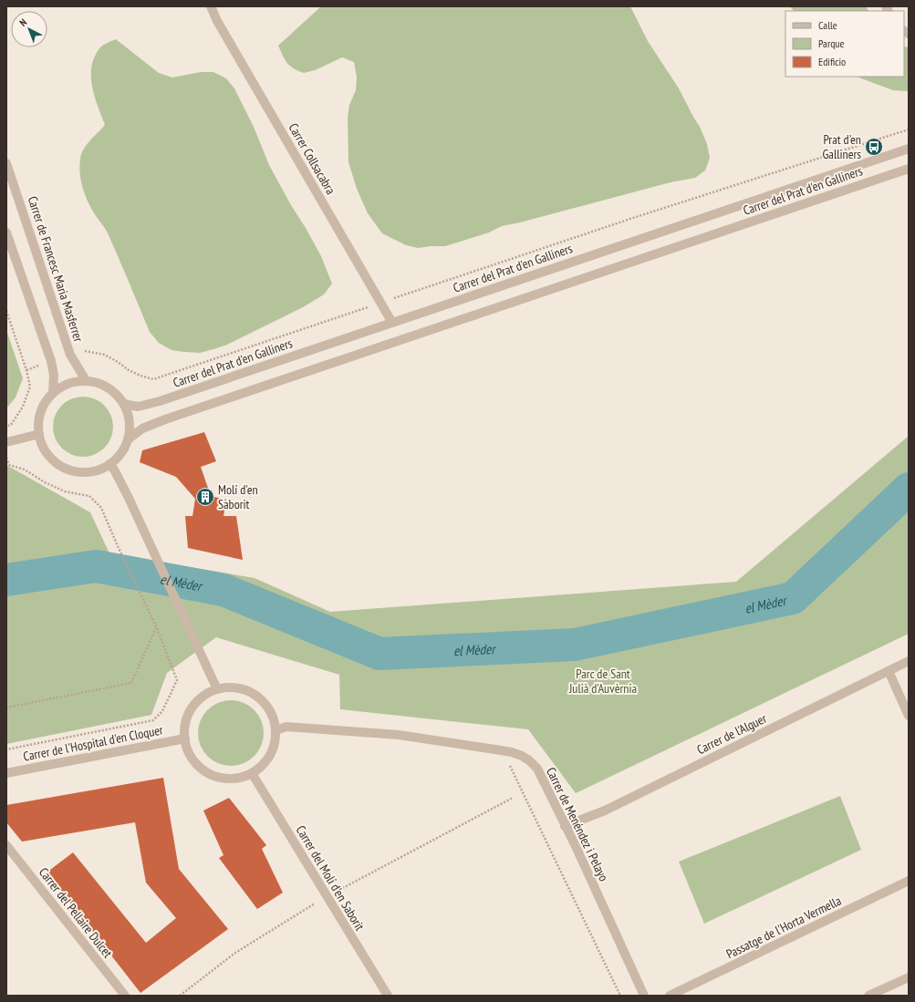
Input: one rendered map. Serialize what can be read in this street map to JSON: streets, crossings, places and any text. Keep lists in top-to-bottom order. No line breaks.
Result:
{"streets":{"street":["Carrer Collsacabra","Carrer del Prat d'en Galliners","Carrer de Francesc Maria Masferrer","Carrer de l'Alguer","Carrer de l'Hospital d'en Cloquer","Carrer de Menéndez i Pelayo","Carrer del Molí d'en Saborit","Carrer del Pellaire Dulcet","Passatge de l'Horta Vermella"]},"crossings":[["Carrer Collsacabra","Carrer del Prat d'en Galliners"],["Carrer del Prat d'en Galliners","Carrer de Francesc Maria Masferrer"],["Carrer de l'Alguer","Carrer de Menéndez i Pelayo"],["Carrer de l'Hospital d'en Cloquer","Carrer de Menéndez i Pelayo"],["Carrer de l'Hospital d'en Cloquer","Carrer del Molí d'en Saborit"],["Carrer de Menéndez i Pelayo","Carrer del Molí d'en Saborit"]],"water":["el Mèder"],"parks":["Parc de Sant Julià d'Auvèrnia"],"places":{"bus stop":["Prat d'en Galliners"],"building":["Molí d'en Saborit"]},"legend":["Calle","Parque","Edificio"],"north":"top left"}
